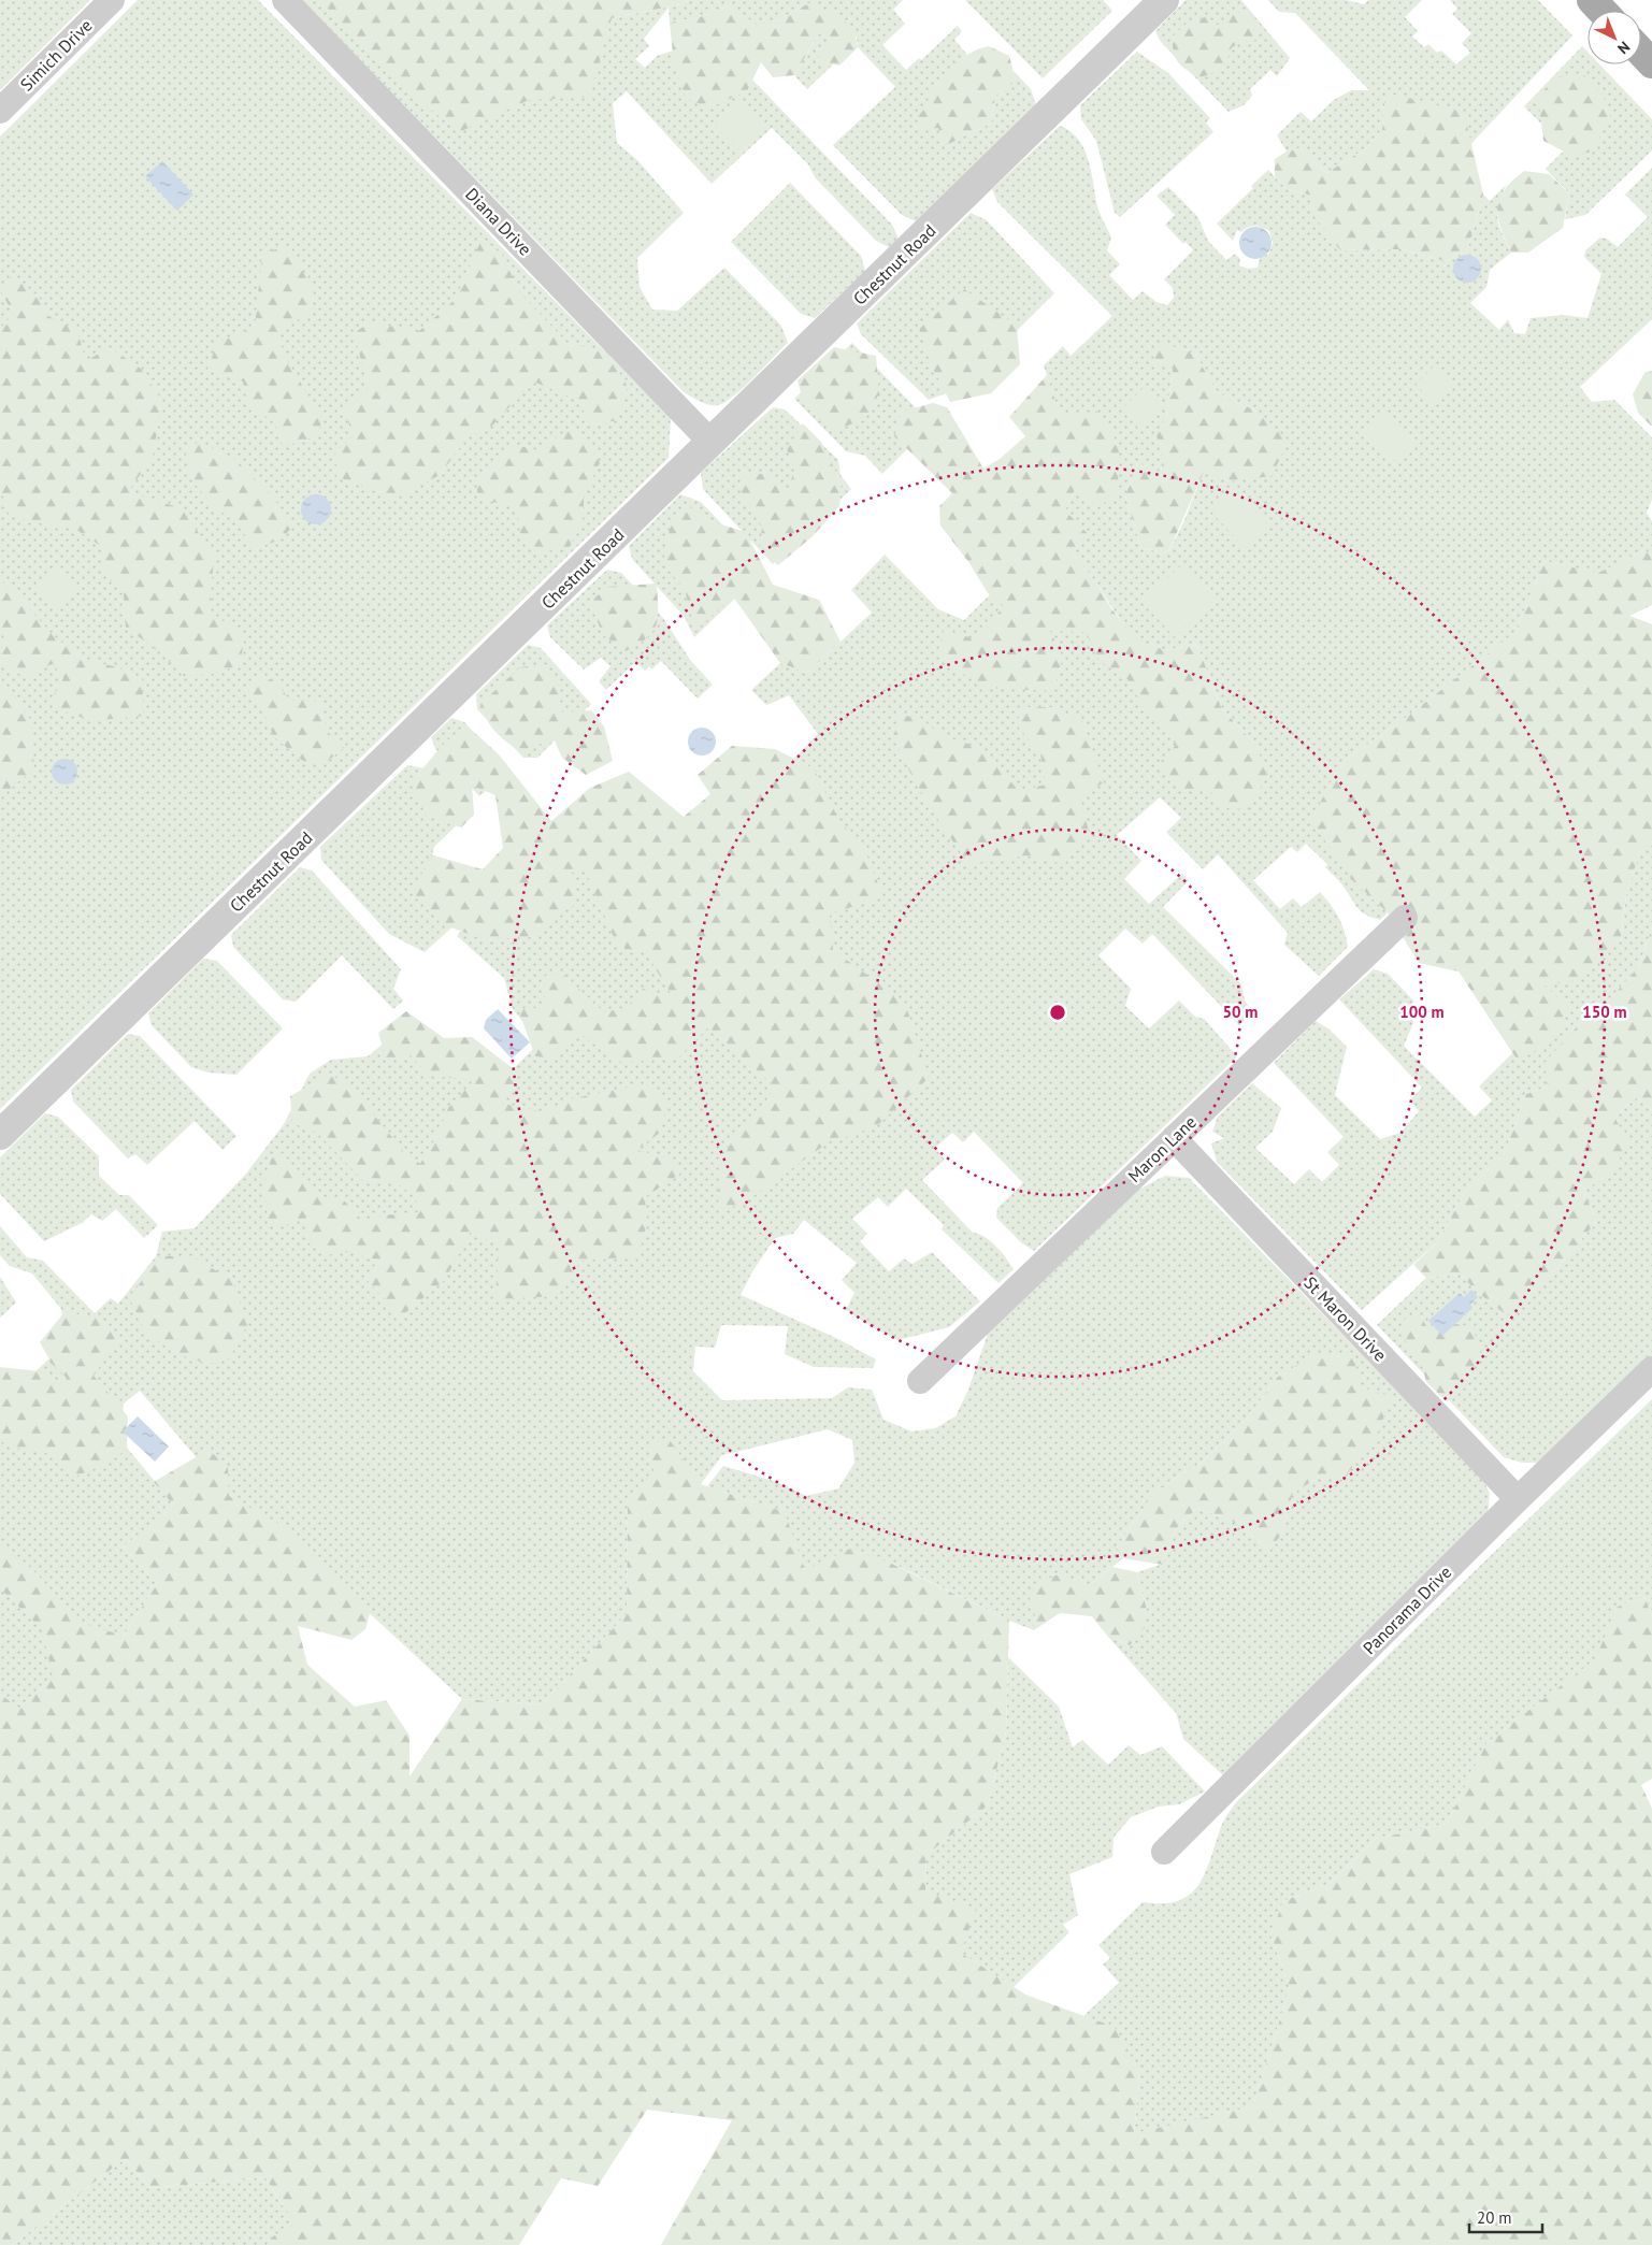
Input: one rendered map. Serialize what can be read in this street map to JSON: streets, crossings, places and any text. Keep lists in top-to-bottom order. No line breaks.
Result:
{"streets":{"street":["Simich Drive","Diana Drive","Chestnut Road","Maron Lane","St Maron Drive","Panorama Drive"]},"crossings":[["Diana Drive","Chestnut Road"],["Maron Lane","St Maron Drive"],["St Maron Drive","Panorama Drive"]],"scale_bar":"20 m","north":"bottom right","rings":["50 m","100 m","150 m"]}
